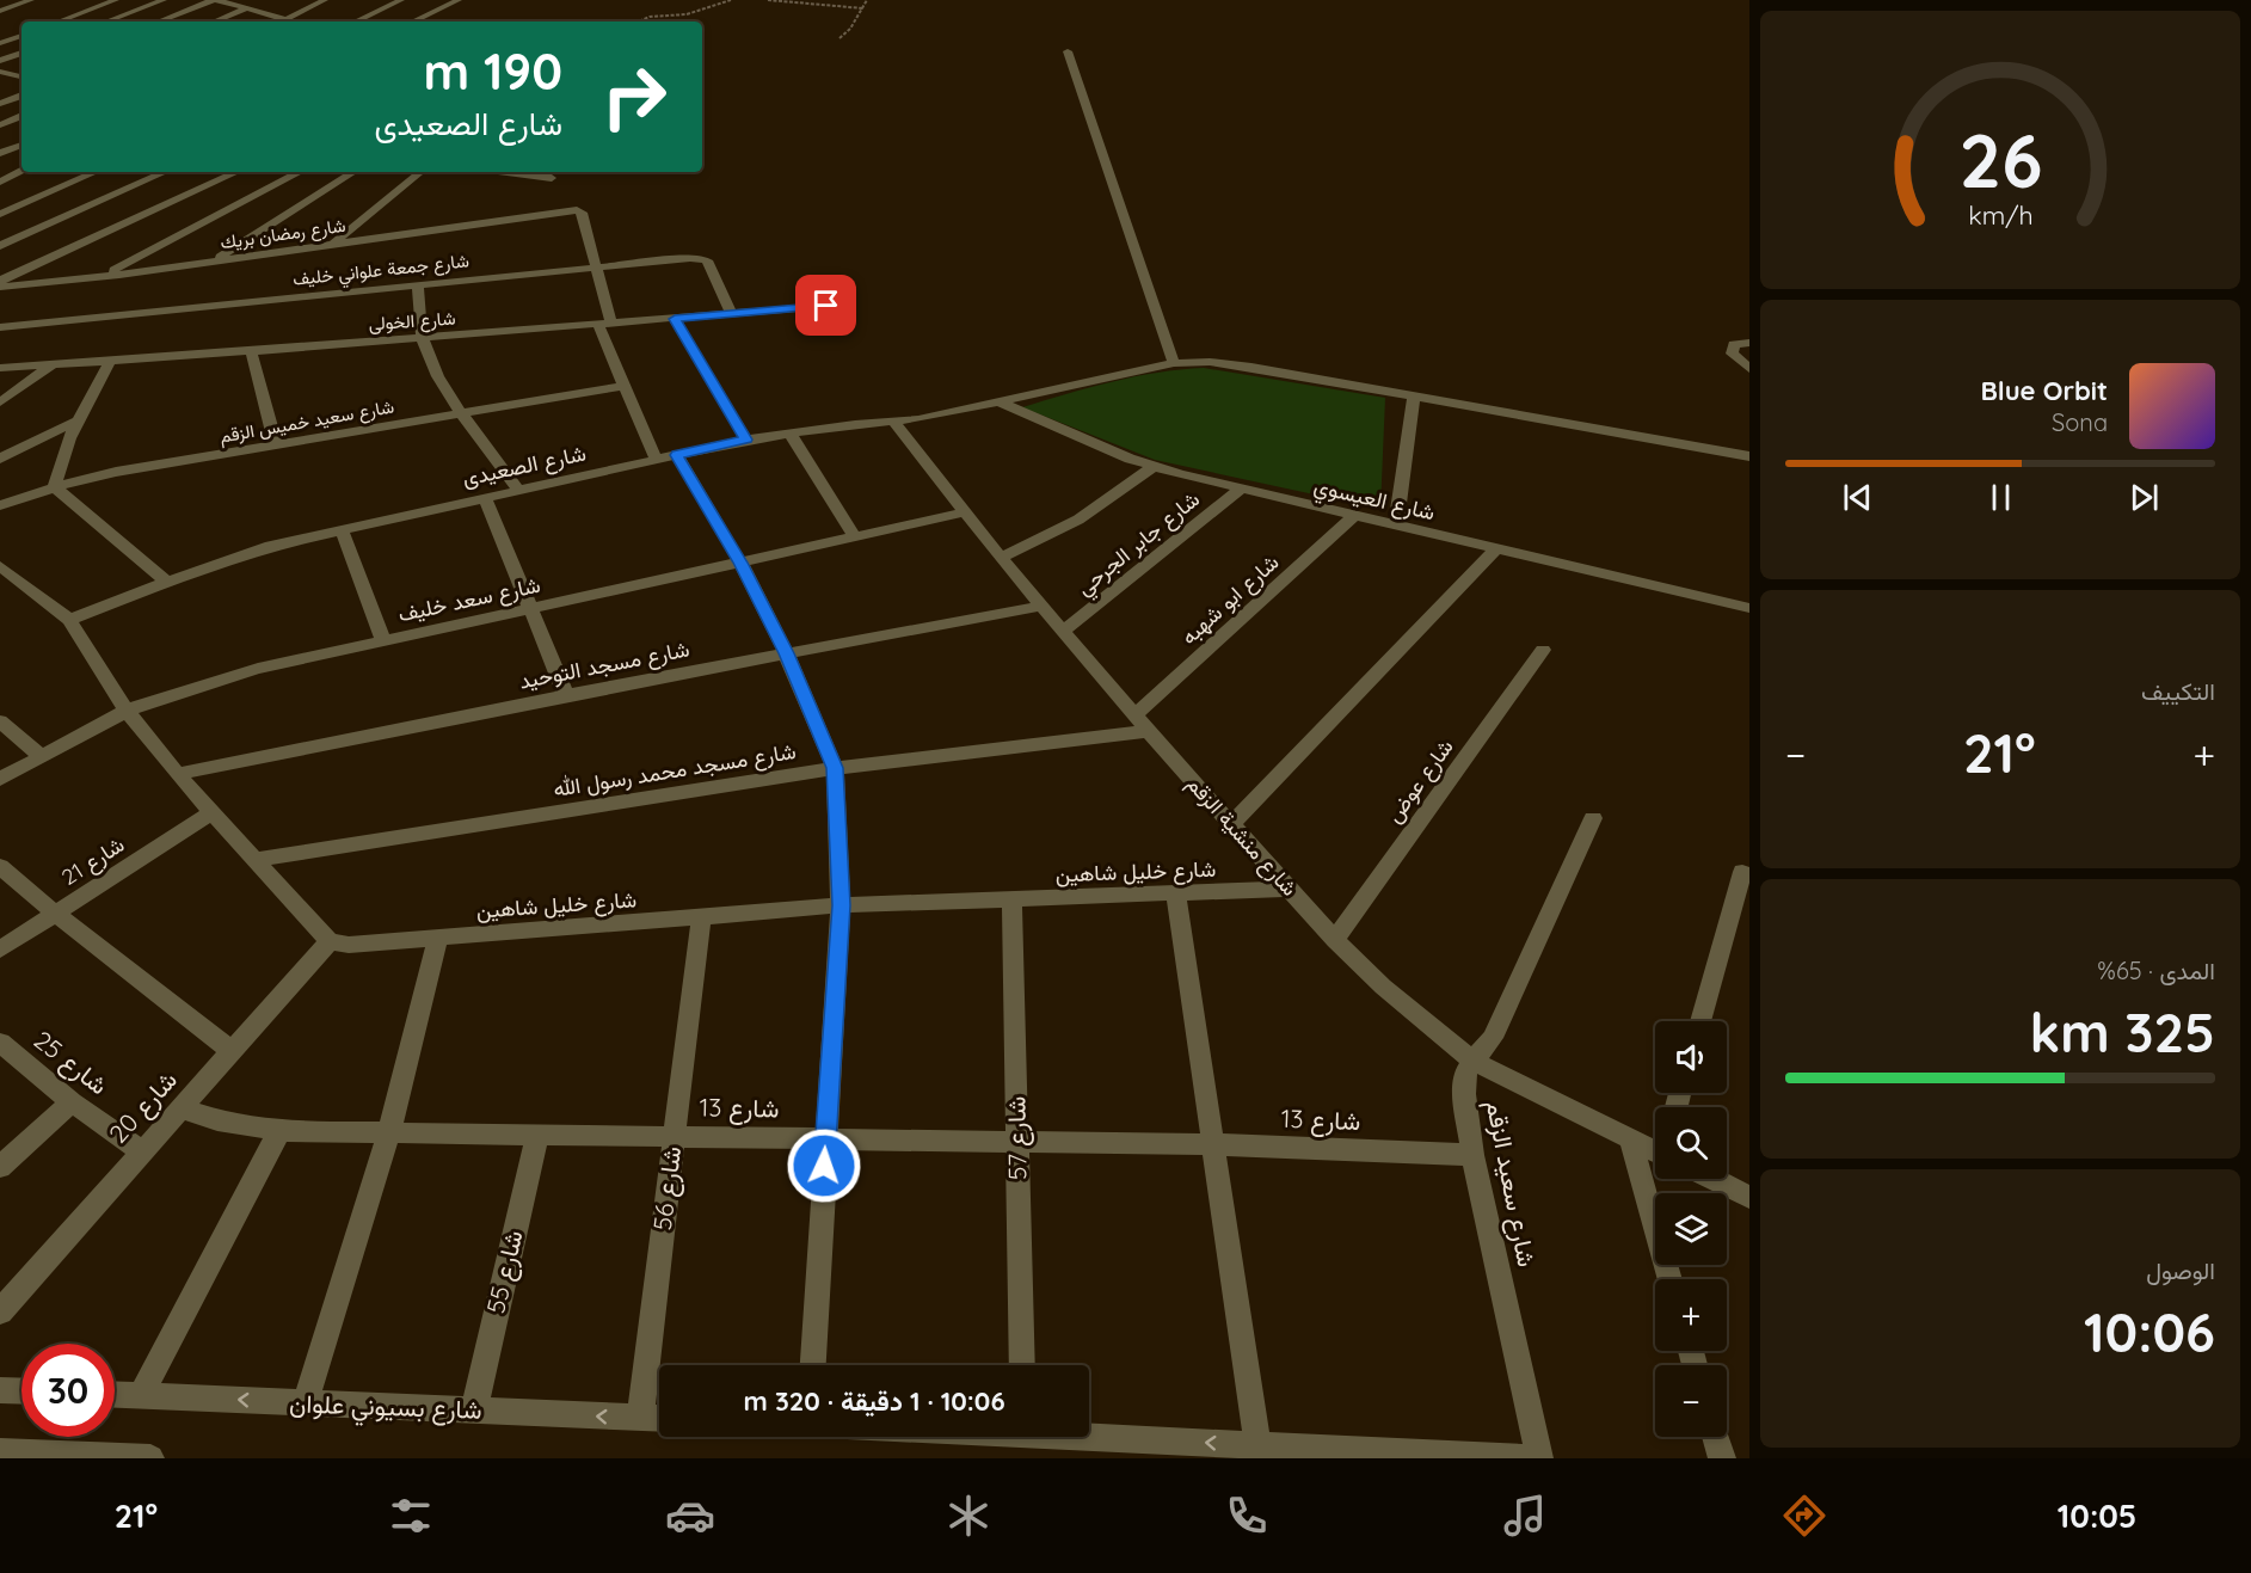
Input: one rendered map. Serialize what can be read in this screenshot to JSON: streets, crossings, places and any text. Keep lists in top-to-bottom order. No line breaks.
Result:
{"streets":{"street":["شارع رمضان بريك","شارع جمعة علواني خليف","شارع الخولى","شارع سعيد خميس الزقم","شارع الصعيدى","شارع العيسوي","شارع جابر الجرحي","شارع سعد خليف","شارع ابو شهبه","شارع مسجد التوحيد","شارع مسجد محمد رسول الله","شارع عوض","شارع منشية الزقم","شارع 21","شارع خليل شاهين","شارع 25","شارع 20","شارع 13","شارع 57","شارع سعيد الزقم","شارع 56","شارع 55","شارع بسيوني علوان"]},"crossings":[["شارع رمضان بريك","شارع جمعة علواني خليف"],["شارع جمعة علواني خليف","شارع الخولى"],["شارع الصعيدى","شارع العيسوي"],["شارع الصعيدى","شارع منشية الزقم"],["شارع العيسوي","شارع جابر الجرحي"],["شارع العيسوي","شارع ابو شهبه"],["شارع جابر الجرحي","شارع منشية الزقم"],["شارع سعد خليف","شارع منشية الزقم"],["شارع ابو شهبه","شارع منشية الزقم"],["شارع مسجد التوحيد","شارع منشية الزقم"],["شارع مسجد محمد رسول الله","شارع منشية الزقم"],["شارع عوض","شارع منشية الزقم"],["شارع منشية الزقم","شارع خليل شاهين"],["شارع منشية الزقم","شارع سعيد الزقم"],["شارع خليل شاهين","شارع 20"],["شارع خليل شاهين","شارع 57"],["شارع خليل شاهين","شارع 56"],["شارع 25","شارع 20"],["شارع 20","شارع 13"],["شارع 13","شارع 57"],["شارع 13","شارع سعيد الزقم"],["شارع 13","شارع 56"],["شارع 13","شارع 55"],["شارع 56","شارع بسيوني علوان"],["شارع 55","شارع بسيوني علوان"]],"one_way":["شارع بسيوني علوان"],"page":{"turn":["190 m","شارع الصعيدى"],"song":["Blue Orbit","Sona"],"tile":["التكييف",["المدى · 65%","325 km"],["الوصول","10:06"]],"heat":["−","21°","+"],"map_buttons":["+","−"],"limit":"30","trip":"10:06 · 1 دقيقة · 320 m","tabs":["10:05","21°"],"gauge":["26","km/h"]}}
